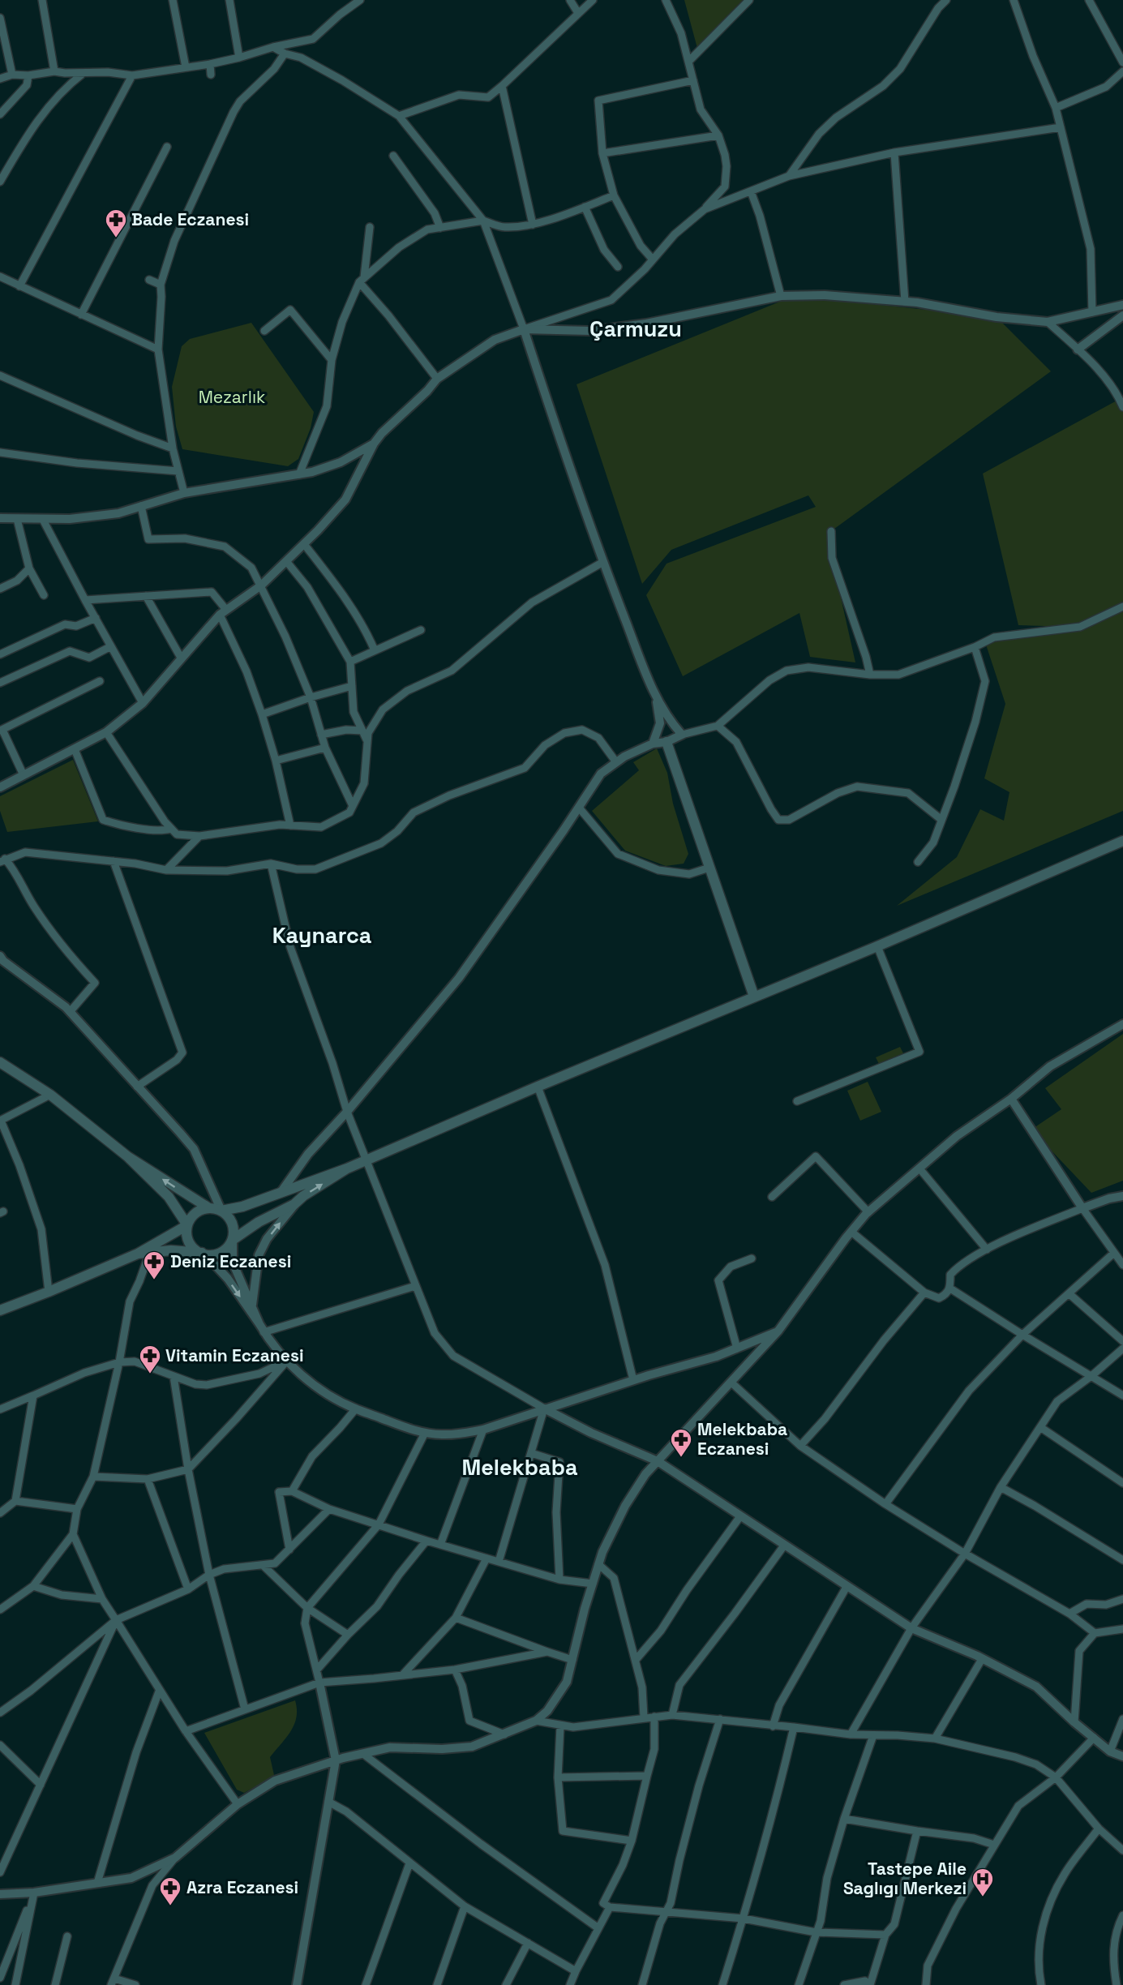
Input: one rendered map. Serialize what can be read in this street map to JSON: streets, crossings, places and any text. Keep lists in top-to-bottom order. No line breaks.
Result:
{"districts":["Çarmuzu","Kaynarca","Melekbaba"],"parks":["Mezarlık"],"places":{"pharmacy":["Bade Eczanesi","Deniz Eczanesi","Vitamin Eczanesi","Melekbaba Eczanesi","Azra Eczanesi"],"hospital":["Tastepe Aile Saglıgı Merkezi"]}}
